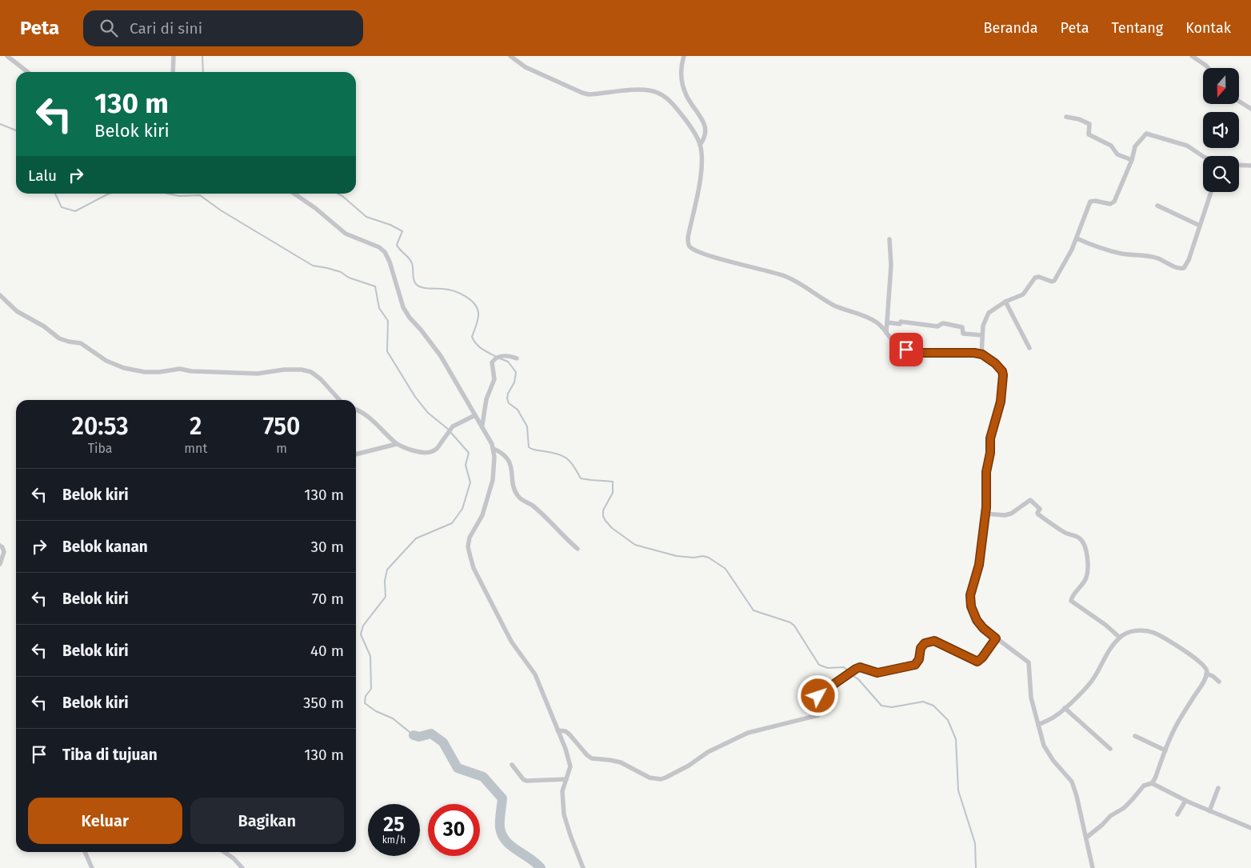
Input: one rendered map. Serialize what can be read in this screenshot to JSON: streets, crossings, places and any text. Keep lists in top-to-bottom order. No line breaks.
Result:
{"north":"bottom","page":{"header":"Peta","search":"Cari di sini","nav":["Beranda","Peta","Tentang","Kontak"],"turn":["130 m","Belok kiri"],"then":"Lalu","eta":["20:53","Tiba","2","mnt","750","m"],"list":[{"name":"Belok kiri","value":"130 m"},{"name":"Belok kanan","value":"30 m"},{"name":"Belok kiri","value":"70 m"},{"name":"Belok kiri","value":"40 m"},{"name":"Belok kiri","value":"350 m"},{"name":"Tiba di tujuan","value":"130 m"}],"buttons":["Keluar","Bagikan"],"speed":"25 km/h","limit":"30"}}
